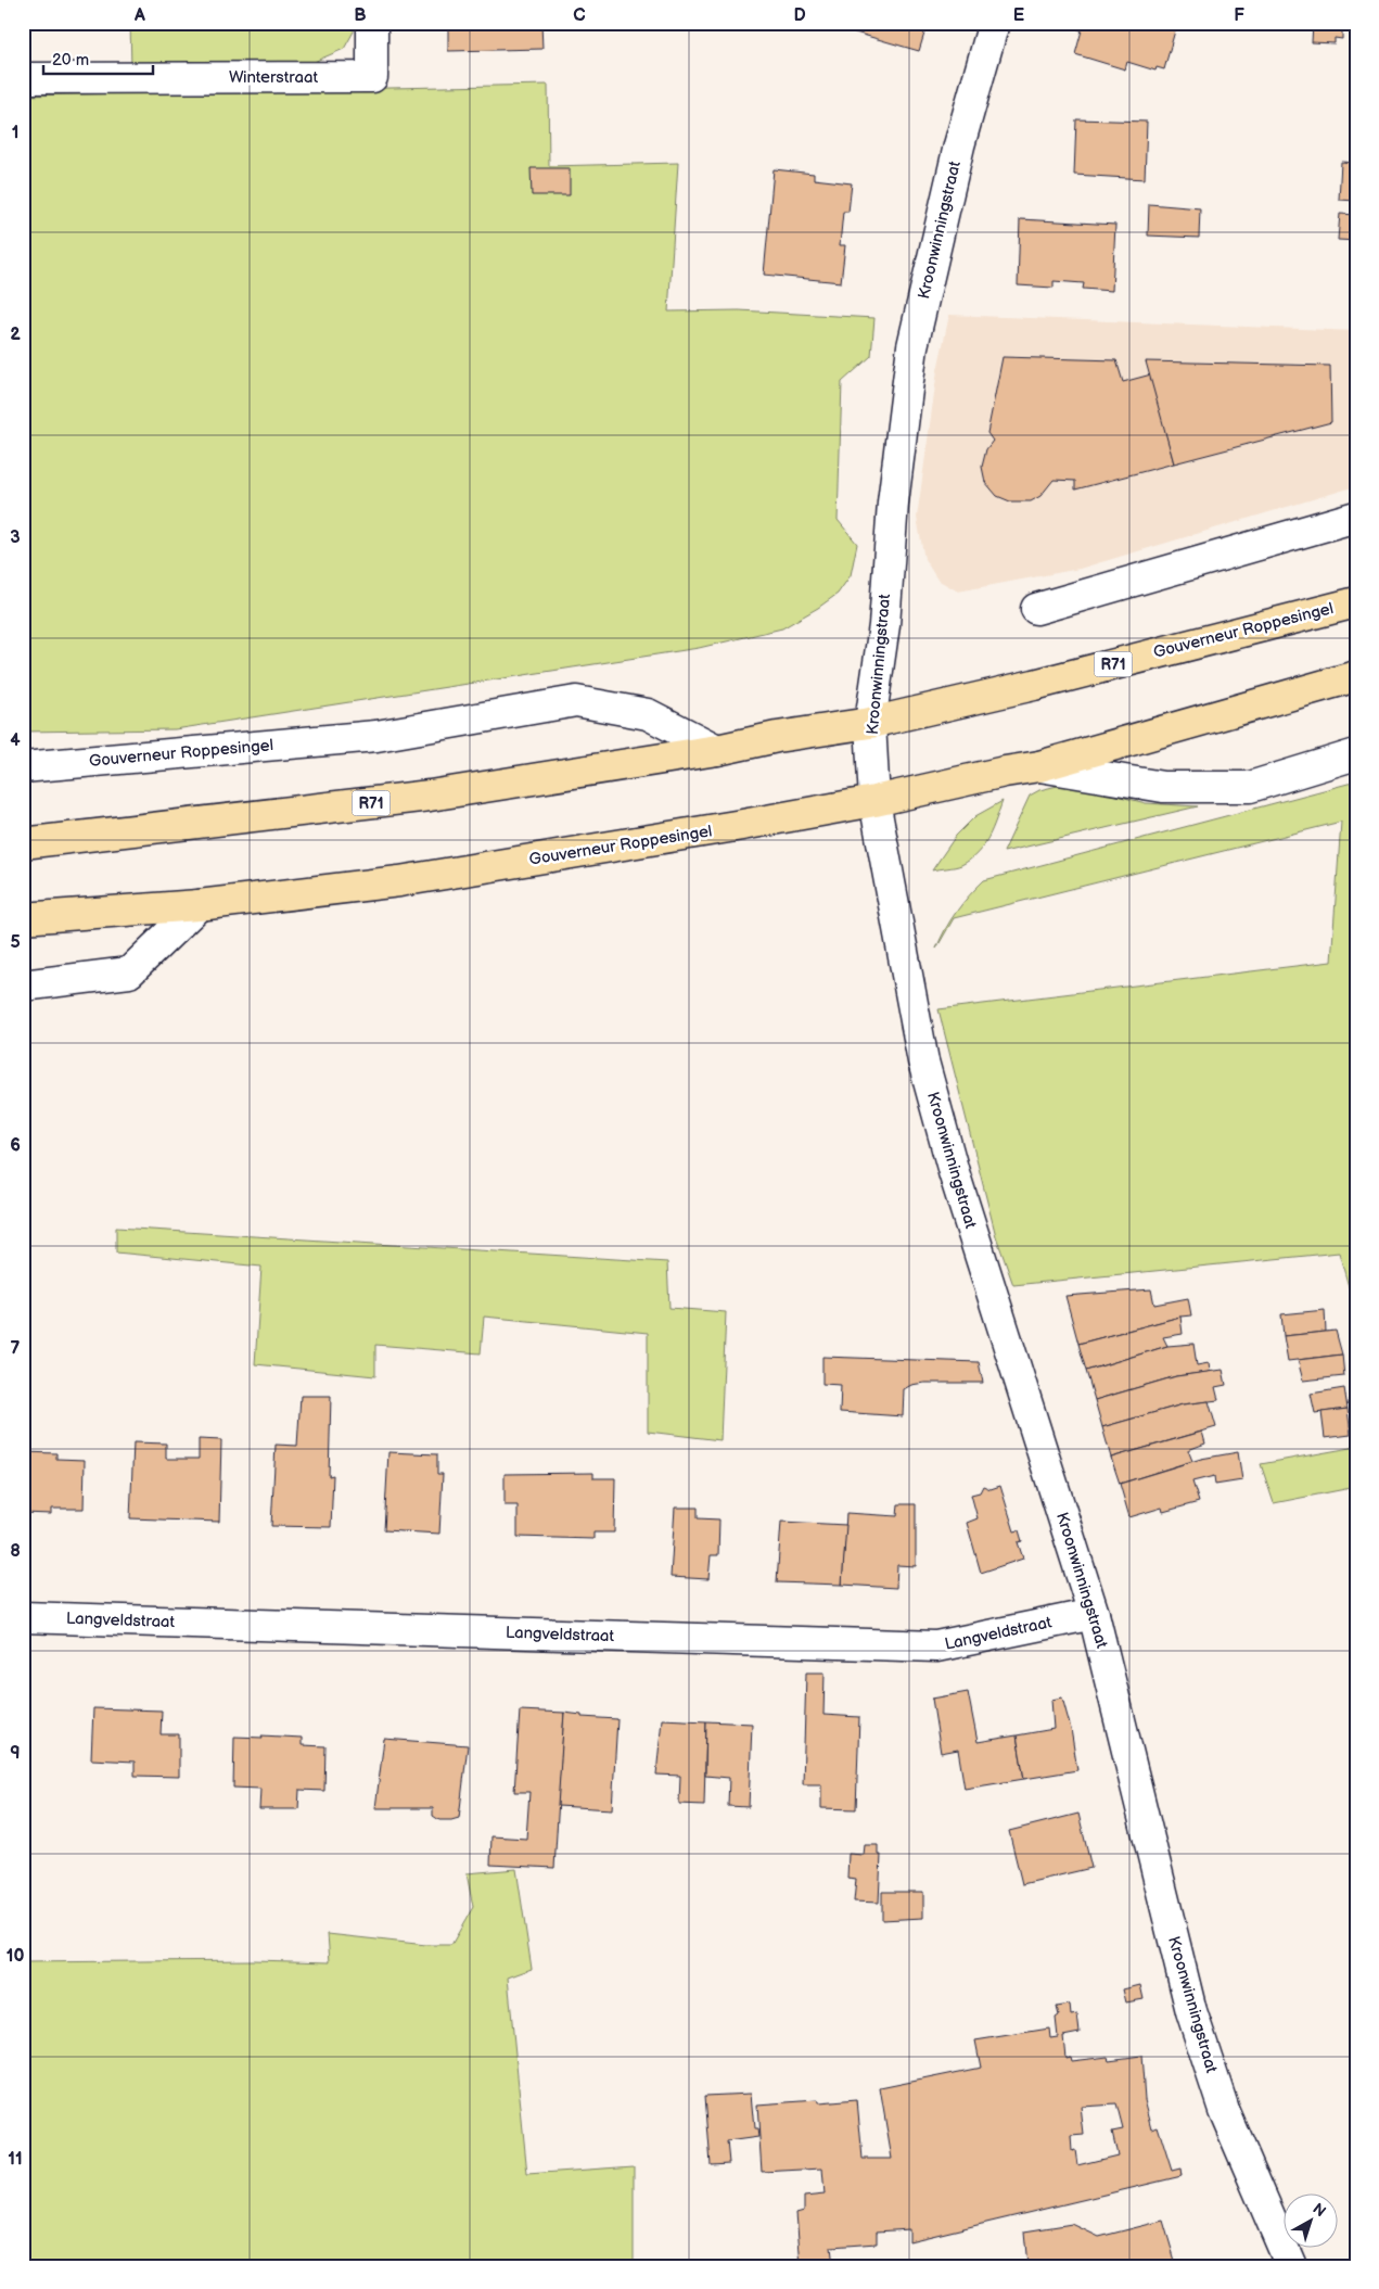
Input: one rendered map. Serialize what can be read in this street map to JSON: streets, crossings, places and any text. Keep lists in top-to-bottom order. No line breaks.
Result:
{"streets":{"highway":["Gouverneur Roppesingel","R71"],"street":["Winterstraat","Kroonwinningstraat","Langveldstraat"]},"crossings":[["Kroonwinningstraat","Gouverneur Roppesingel"],["Kroonwinningstraat","Langveldstraat"]],"scale_bar":"20 m","north":"top right","grid":{"columns":["A","B","C","D","E","F"],"rows":["1","2","3","4","5","6","7","8","9","10","11"]}}
